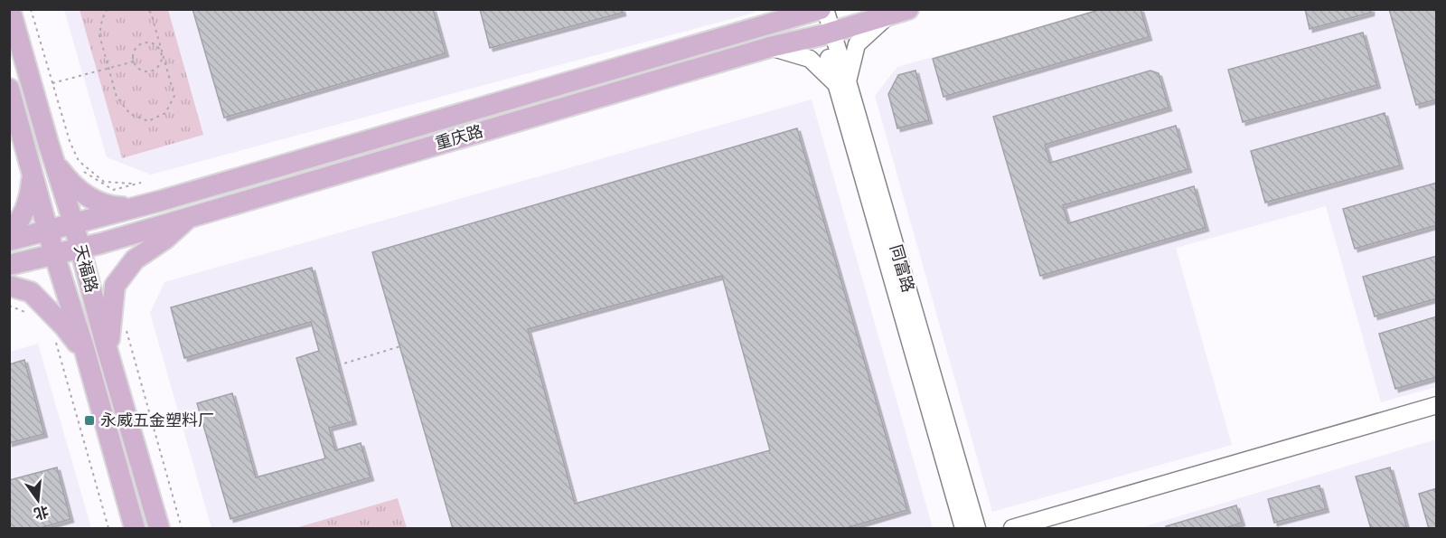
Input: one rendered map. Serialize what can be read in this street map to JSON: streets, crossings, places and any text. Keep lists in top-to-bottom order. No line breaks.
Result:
{"streets":{"main road":["重庆路","天福路"],"street":["同富路"]},"crossings":[["重庆路","天福路"],["重庆路","同富路"]],"places":{"transit":["永威五金塑料厂"]},"north":"bottom"}
